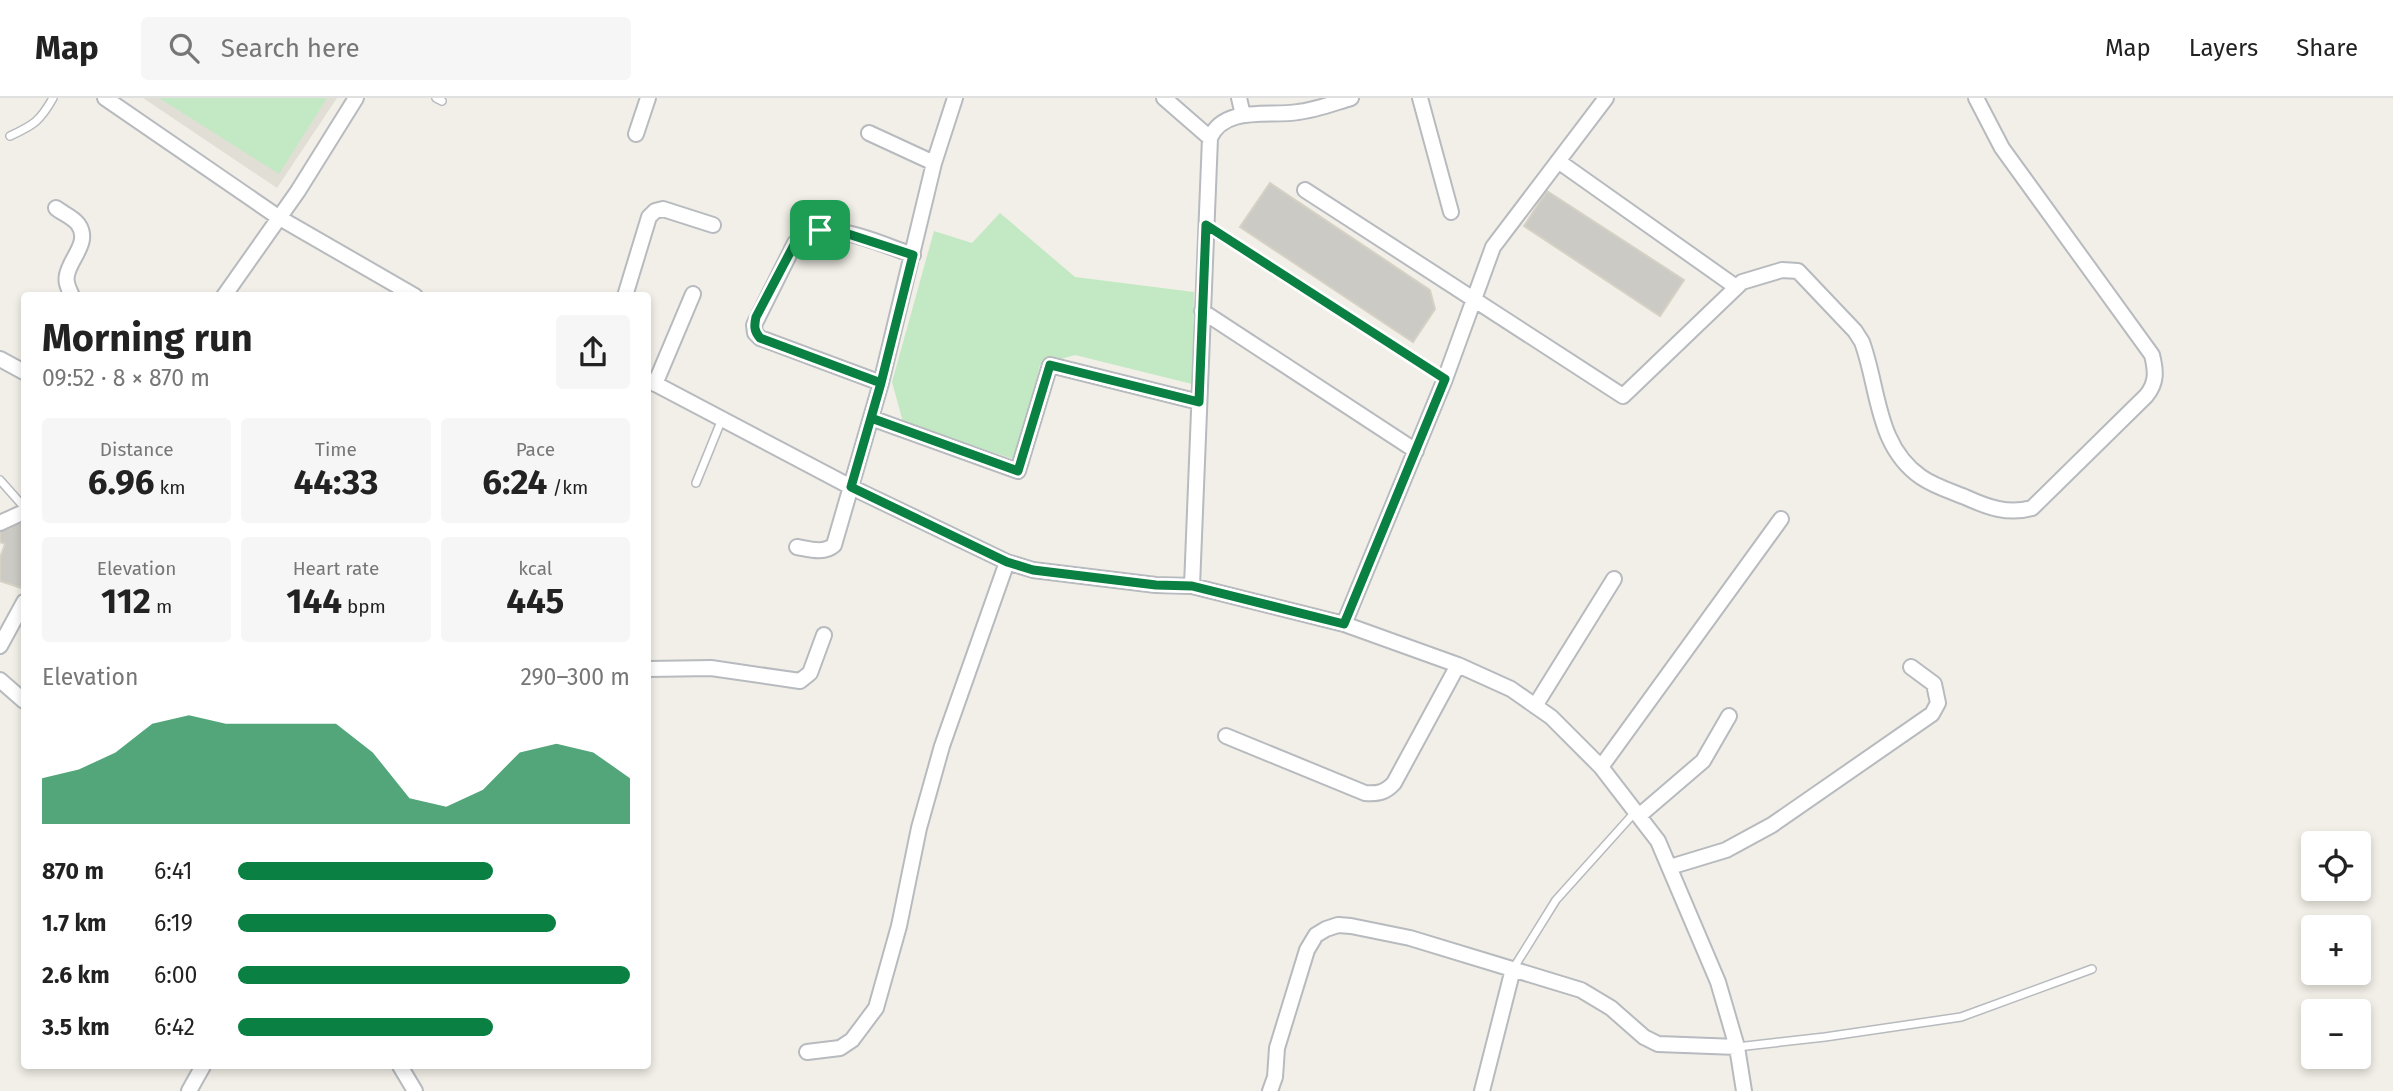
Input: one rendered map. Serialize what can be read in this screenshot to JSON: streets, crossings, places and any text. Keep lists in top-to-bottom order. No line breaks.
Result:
{"page":{"header":"Map","search":"Search here","nav":["Map","Layers","Share"],"heading":["Morning run","09:52 · 8 × 870 m"],"stats":[["Distance","6.96 km"],["Time","44:33"],["Pace","6:24 /km"],["Elevation","112 m"],["Heart rate","144 bpm"],["kcal","445"]],"chart":["Elevation","290–300 m"],"map_buttons":["+","−"],"list":[{"name":"870 m","note":"6:41"},{"name":"1.7 km","note":"6:19"},{"name":"2.6 km","note":"6:00"},{"name":"3.5 km","note":"6:42"}]}}
